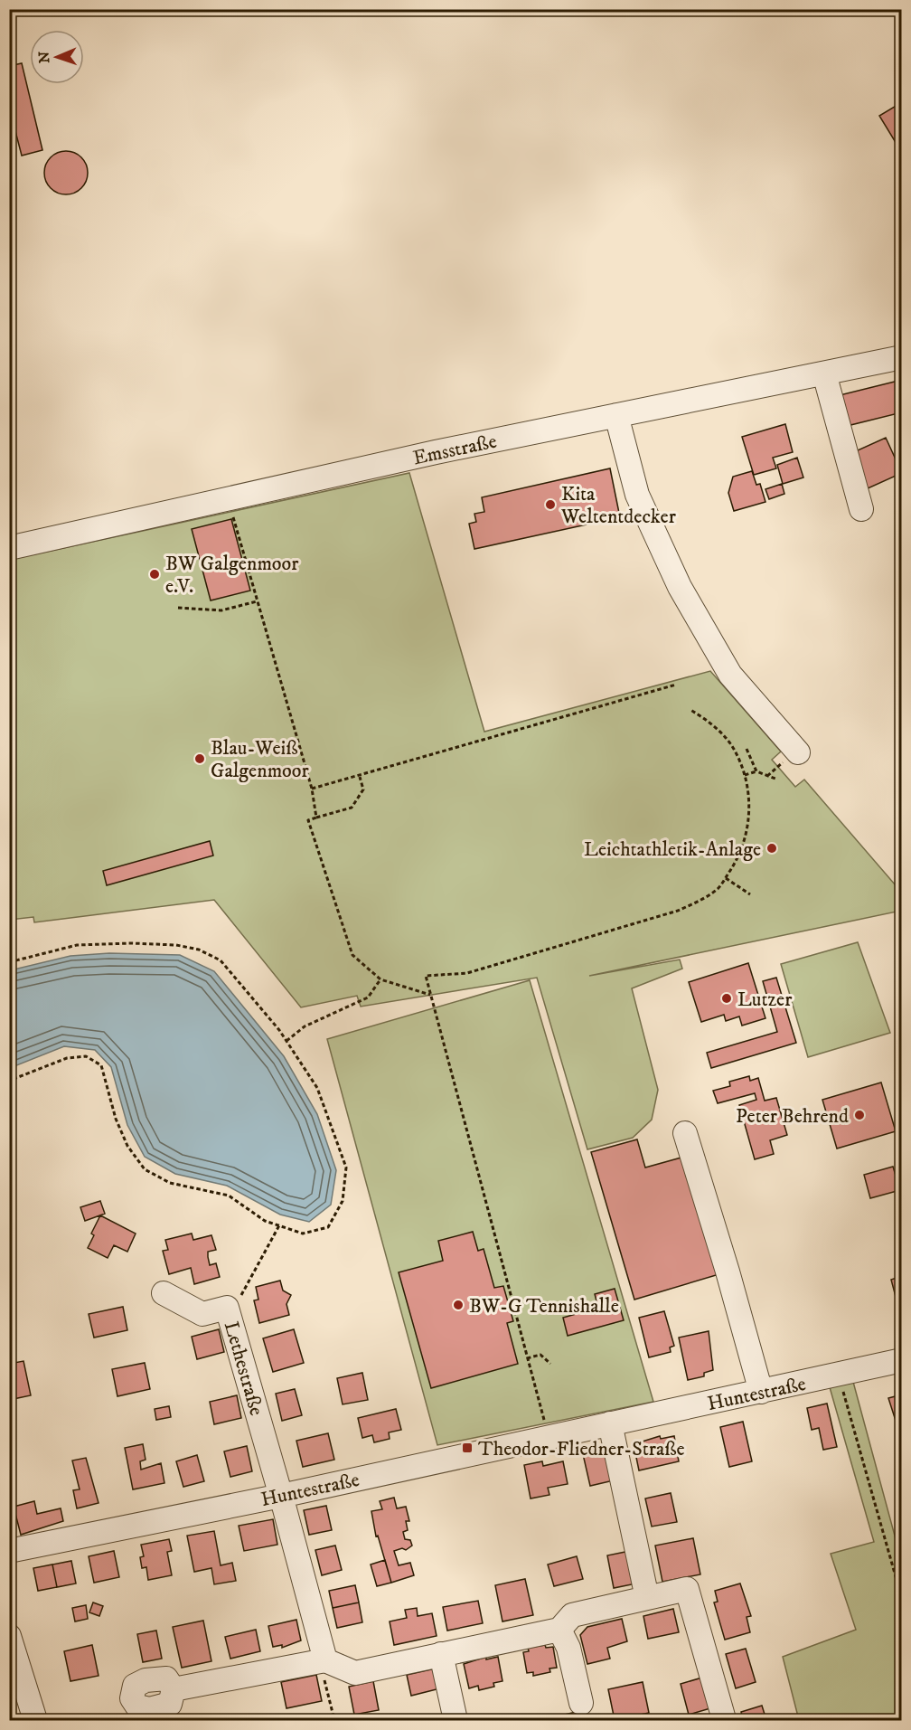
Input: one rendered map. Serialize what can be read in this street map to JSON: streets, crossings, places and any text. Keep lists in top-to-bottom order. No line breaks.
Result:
{"streets":{"street":["Emsstraße","Lethestraße","Huntestraße"]},"crossings":[["Lethestraße","Huntestraße"]],"places":{"other":["Kita Weltentdecker","BW Galgenmoor e.V.","Blau-Weiß Galgenmoor","Leichtathletik-Anlage","Lutzer","Peter Behrend","BW-G Tennishalle"],"transit":["Theodor-Fliedner-Straße"]},"north":"left"}
